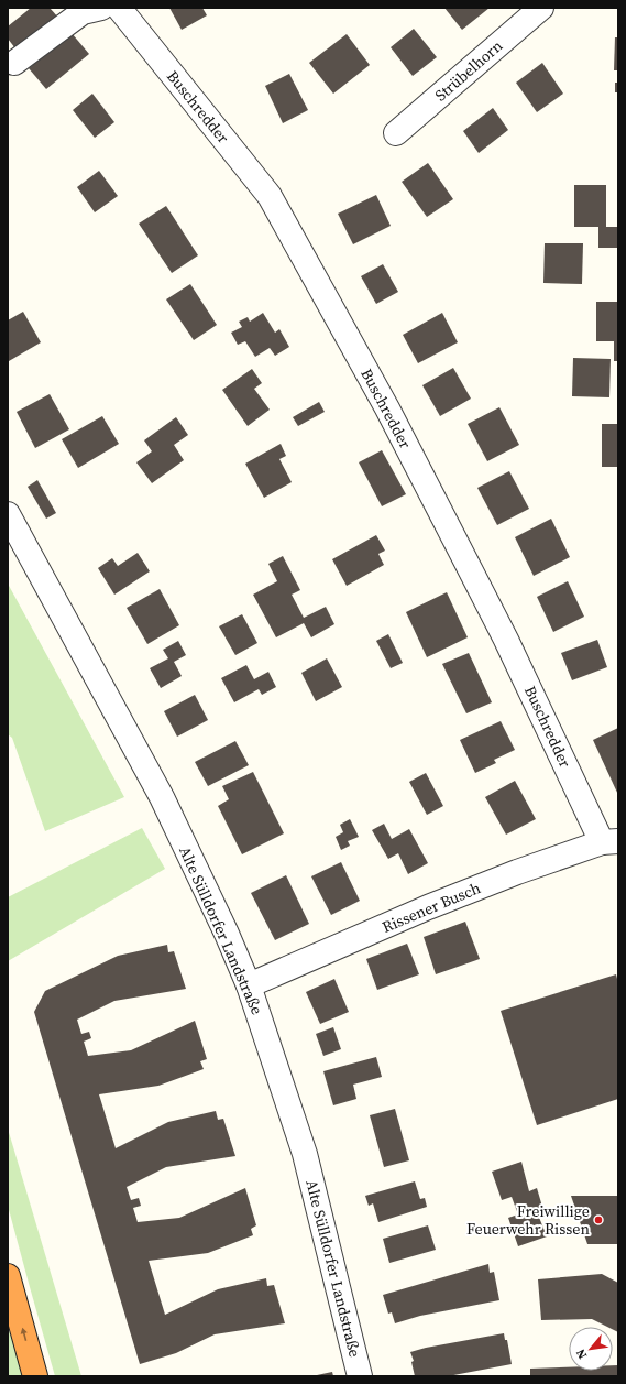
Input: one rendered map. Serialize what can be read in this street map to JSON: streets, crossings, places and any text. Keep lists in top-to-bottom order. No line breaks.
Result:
{"streets":{"street":["Strübelhorn","Buschredder","Rissener Busch","Alte Sülldorfer Landstraße"]},"crossings":[["Buschredder","Rissener Busch"],["Rissener Busch","Alte Sülldorfer Landstraße"]],"places":["Freiwillige Feuerwehr Rissen"],"north":"bottom left"}
